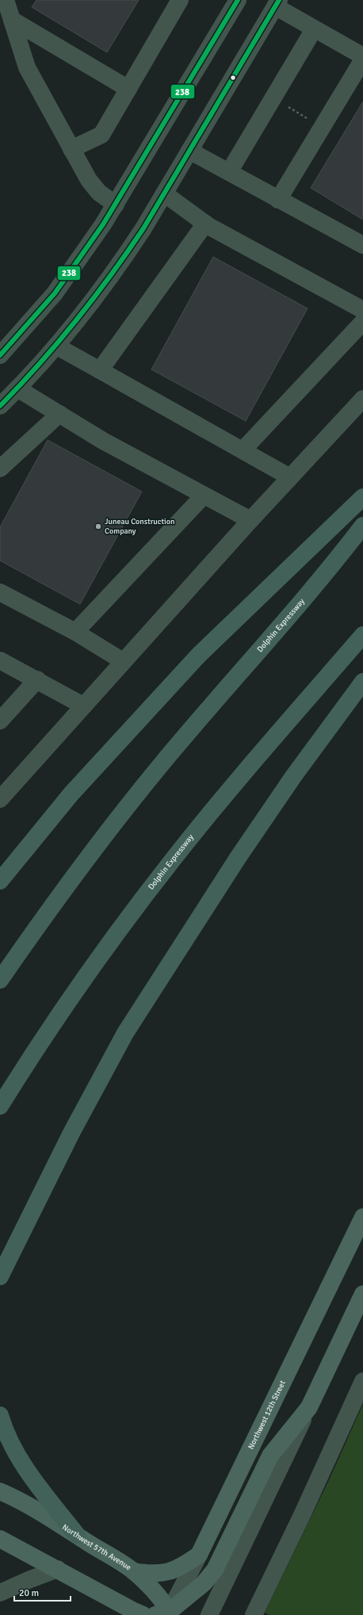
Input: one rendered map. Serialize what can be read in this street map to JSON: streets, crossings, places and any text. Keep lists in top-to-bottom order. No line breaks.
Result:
{"streets":{"highway":["Dolphin Expressway"],"main road":["Northwest 12th Street","Northwest 57th Avenue"]},"crossings":[["Northwest 12th Street","Northwest 57th Avenue"]],"places":["Juneau Construction Company"],"lines":["transit line 238"],"scale_bar":"20 m"}
